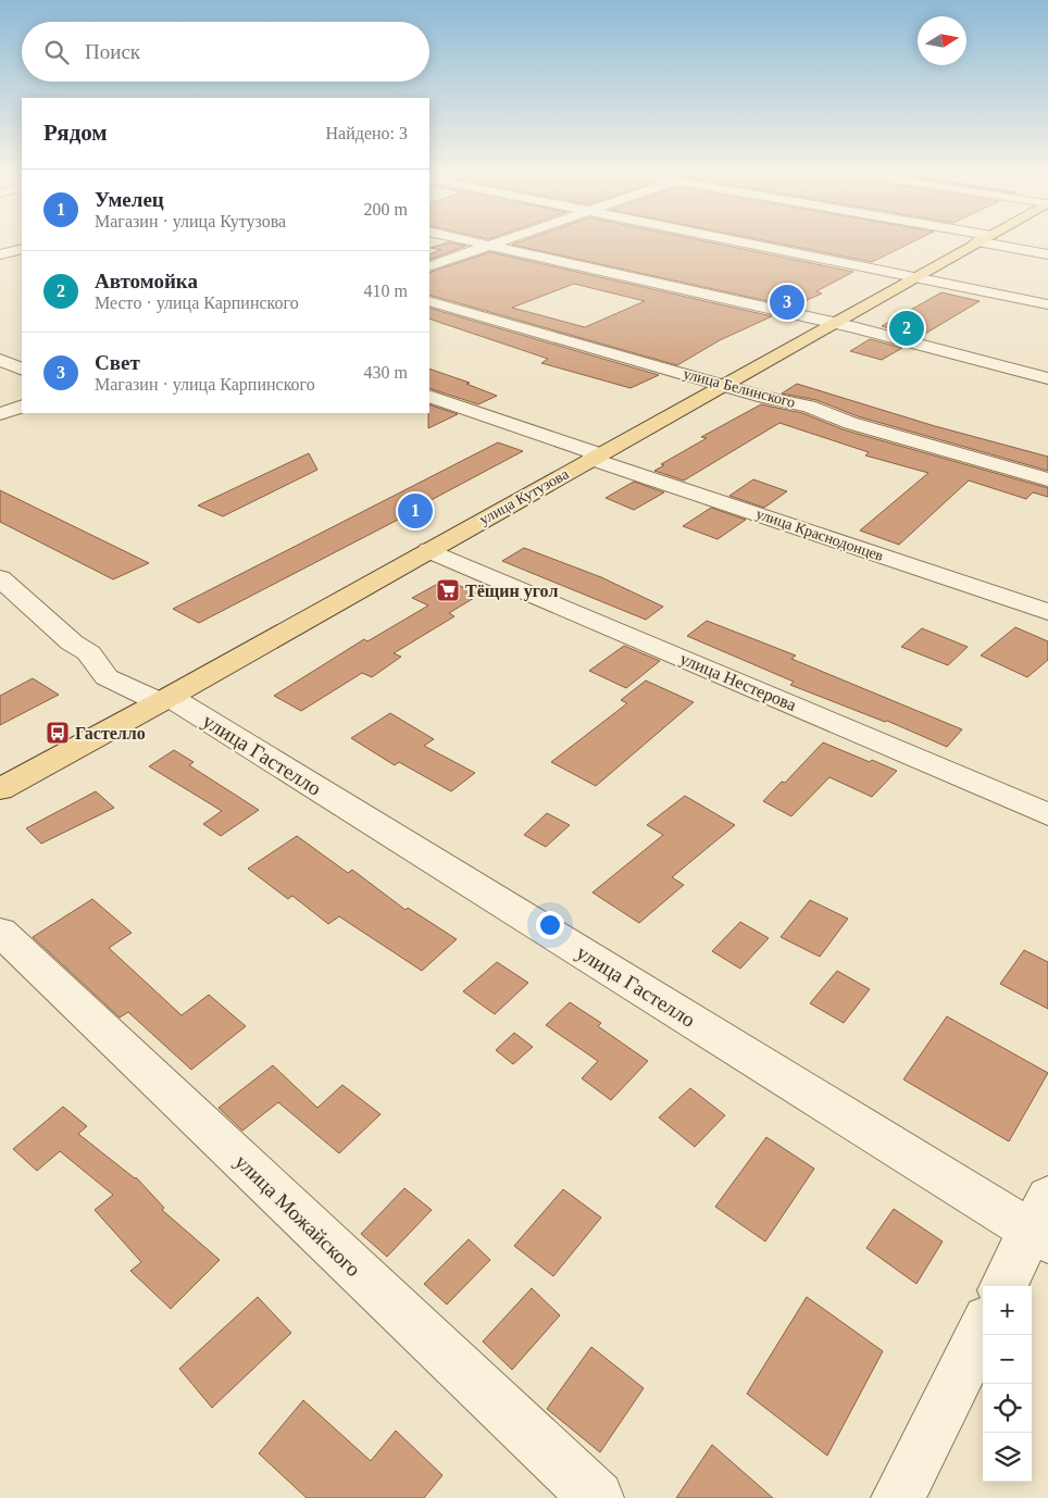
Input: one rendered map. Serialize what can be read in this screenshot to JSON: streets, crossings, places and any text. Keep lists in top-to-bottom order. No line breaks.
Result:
{"streets":{"main road":["улица Кутузова"],"street":["улица Белинского","улица Краснодонцев","улица Нестерова","улица Гастелло","улица Можайского"]},"crossings":[["улица Белинского","улица Кутузова"],["улица Кутузова","улица Краснодонцев"],["улица Кутузова","улица Нестерова"],["улица Кутузова","улица Гастелло"]],"places":{"supermarket":["Тёщин угол"],"bus stop":["Гастелло"]},"north":"right","page":{"search":"Поиск","heading":["Рядом","Найдено: 3"],"list":[{"mark":"1","name":"Умелец","note":"Магазин · улица Кутузова","value":"200 m"},{"mark":"2","name":"Автомойка","note":"Место · улица Карпинского","value":"410 m"},{"mark":"3","name":"Свет","note":"Магазин · улица Карпинского","value":"430 m"}],"pins":["3","2","1"],"map_buttons":["+","−"]}}
